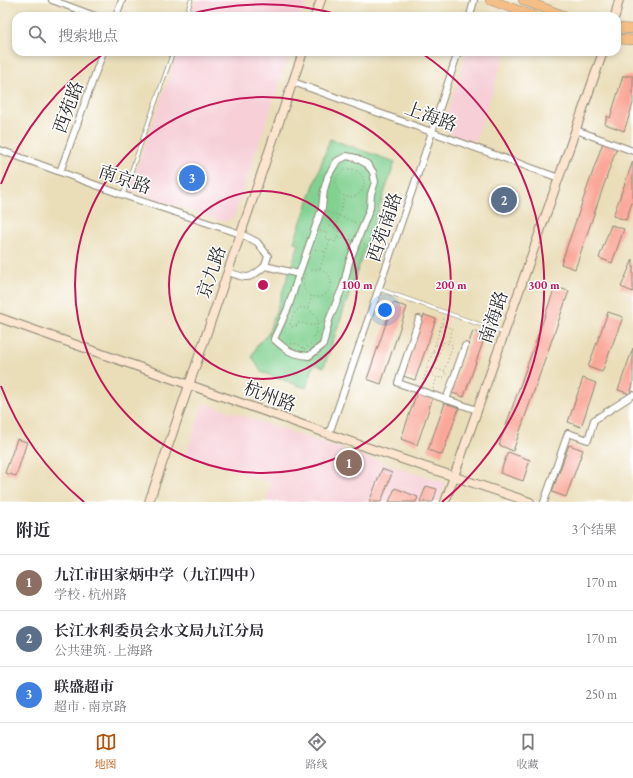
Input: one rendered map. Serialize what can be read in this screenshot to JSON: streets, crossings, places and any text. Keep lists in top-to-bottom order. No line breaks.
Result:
{"streets":{"main road":["京九路","南海路","杭州路"],"street":["西苑路","上海路","南京路","西苑南路"]},"crossings":[["西苑路","南京路"],["上海路","西苑南路"],["上海路","京九路"],["上海路","南海路"],["南京路","京九路"],["西苑南路","杭州路"],["京九路","杭州路"],["南海路","杭州路"]],"page":{"search":"搜索地点","pins":["3","2","1"],"heading":["附近","3个结果"],"list":[{"mark":"1","name":"九江市田家炳中学（九江四中）","note":"学校 · 杭州路","value":"170 m"},{"mark":"2","name":"长江水利委员会水文局九江分局","note":"公共建筑 · 上海路","value":"170 m"},{"mark":"3","name":"联盛超市","note":"超市 · 南京路","value":"250 m"}],"nav":["地图","路线","收藏"]},"rings":["100 m","200 m","300 m"]}
